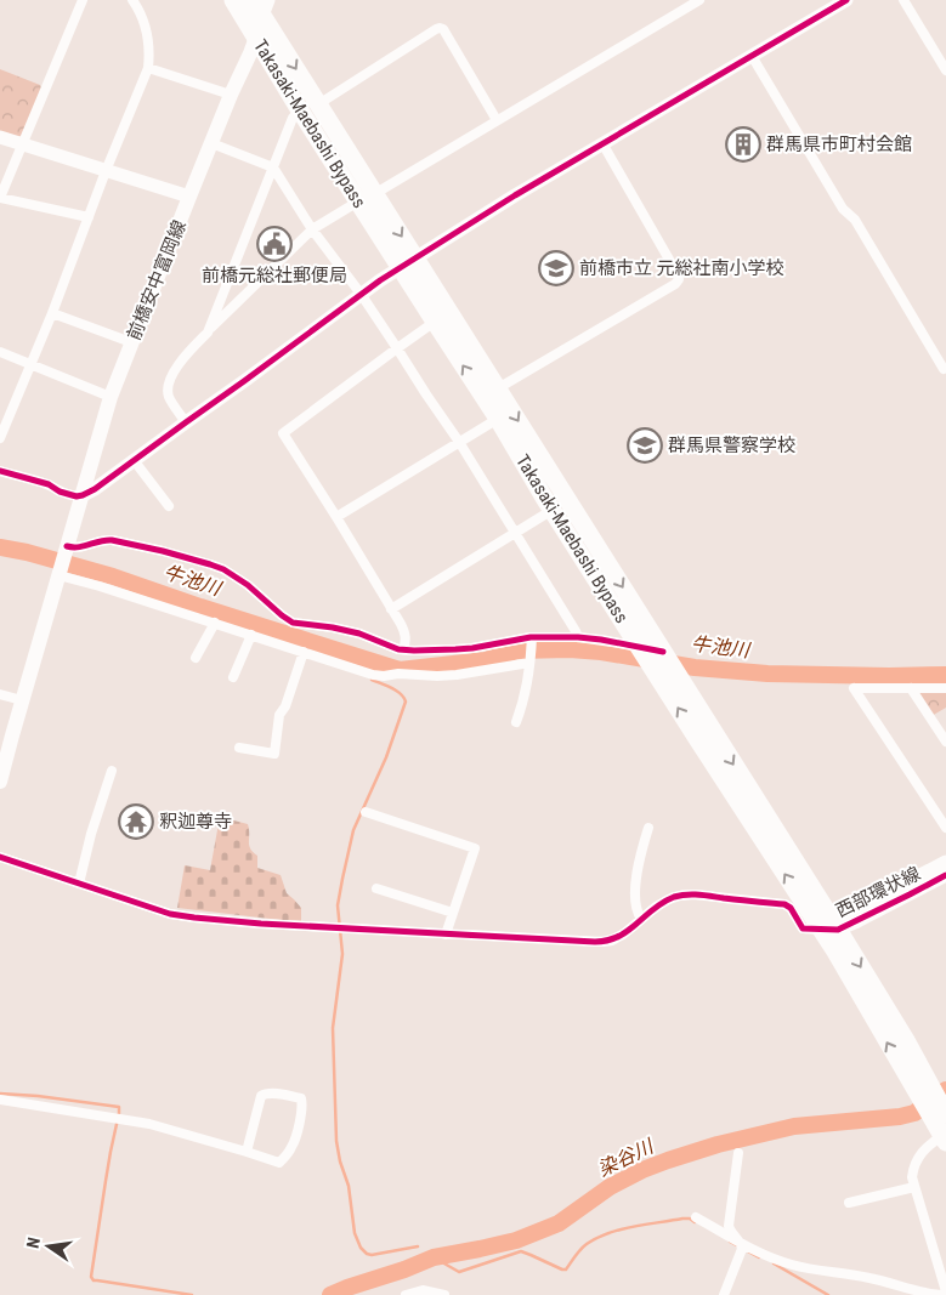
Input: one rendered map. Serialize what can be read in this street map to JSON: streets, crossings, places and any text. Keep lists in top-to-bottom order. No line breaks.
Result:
{"streets":{"highway":["Takasaki-Maebashi Bypass"],"main road":["前橋安中富岡線"],"street":["西部環状線"]},"crossings":[["Takasaki-Maebashi Bypass","前橋安中富岡線"],["Takasaki-Maebashi Bypass","西部環状線"]],"water":["牛池川","染谷川"],"places":{"building":["群馬県市町村会館"],"public building":["前橋元総社郵便局"],"school or university":["前橋市立 元総社南小学校","群馬県警察学校"],"temple":["釈迦尊寺"]},"north":"left"}
